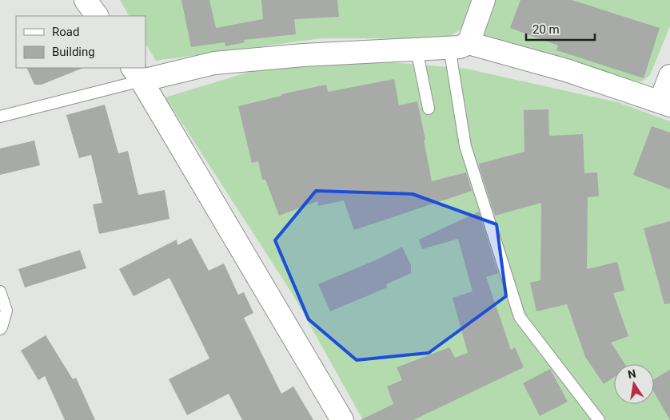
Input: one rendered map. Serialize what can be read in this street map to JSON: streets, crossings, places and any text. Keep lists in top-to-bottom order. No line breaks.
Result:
{"legend":["Road","Building"],"scale_bar":"20 m","north":"top"}
